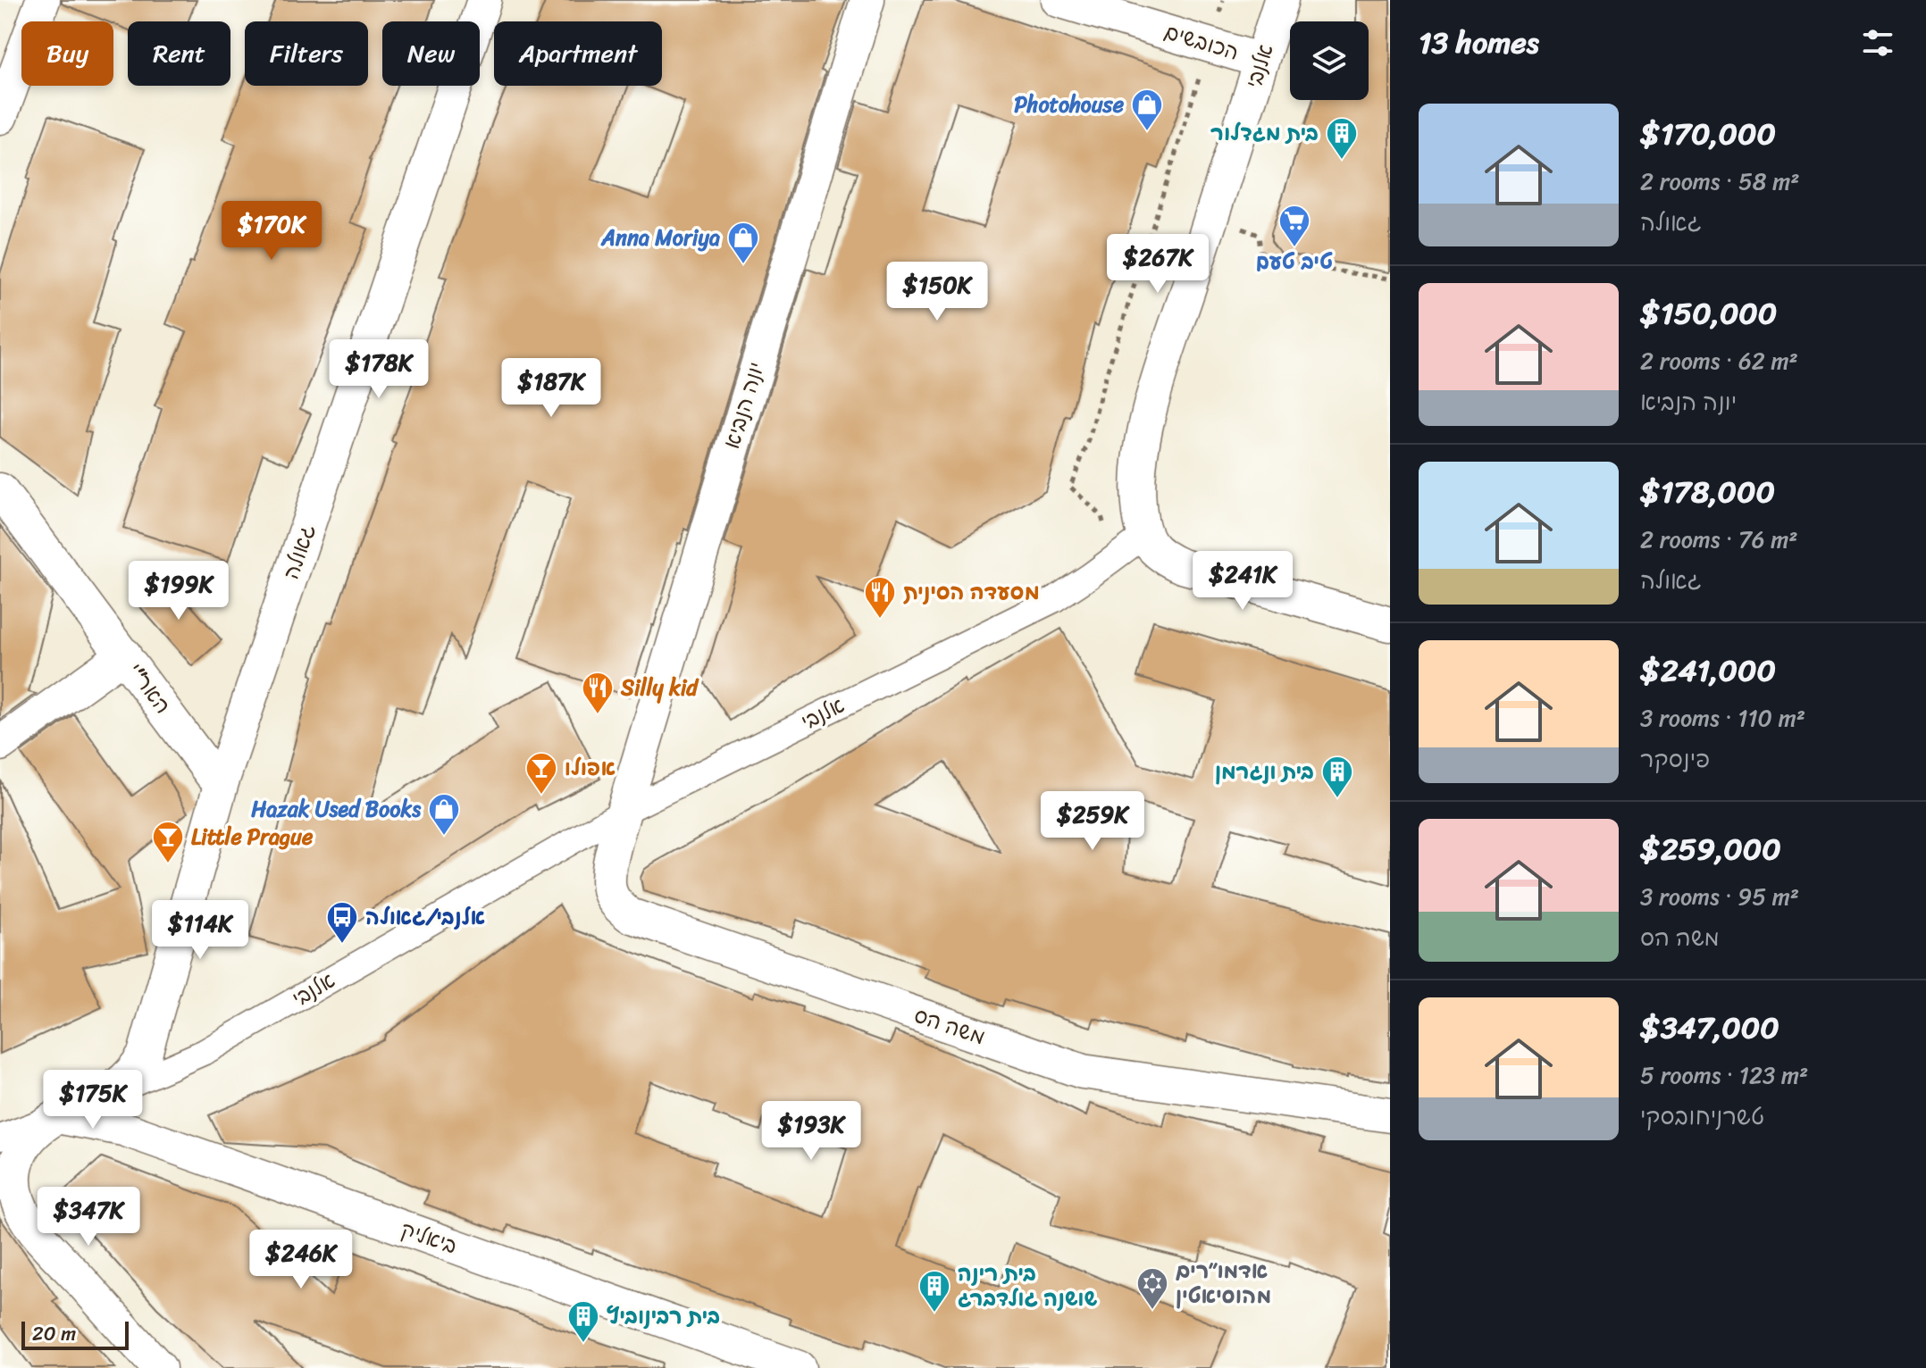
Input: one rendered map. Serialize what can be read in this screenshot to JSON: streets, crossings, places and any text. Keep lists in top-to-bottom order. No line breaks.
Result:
{"streets":{"street":["הכובשים","אלנבי","יונה הנביא","גאולה","האר\"י","משה הס","ביאליק"]},"crossings":[["הכובשים","אלנבי"],["אלנבי","יונה הנביא"],["אלנבי","גאולה"],["אלנבי","משה הס"],["אלנבי","ביאליק"],["יונה הנביא","משה הס"],["גאולה","האר\"י"]],"places":{"shop":["Photohouse","Anna Moriya","Hazak Used Books"],"building":["בית מגדלור","בית ונגרמן","בית רינה שושנה גולדברג","בית רבינוביץ"],"supermarket":["טיב טעם"],"restaurant":["מסעדה הסינית","Silly kid"],"bar":["אפולו","Little Prague"],"bus stop":["אלנבי/גאולה"],"synagogue":["אדמו״רים מהוסיאטין"]},"scale_bar":"20 m","page":{"heading":"13 homes","chip":["Buy","Rent","Filters","New","Apartment"],"list":[{"name":"$170,000","note":"2 rooms · 58 m² · גאולה"},{"name":"$150,000","note":"2 rooms · 62 m² · יונה הנביא"},{"name":"$178,000","note":"2 rooms · 76 m² · גאולה"},{"name":"$241,000","note":"3 rooms · 110 m² · פינסקר"},{"name":"$259,000","note":"3 rooms · 95 m² · משה הס"},{"name":"$347,000","note":"5 rooms · 123 m² · טשרניחובסקי"}],"price":["$170K","$267K","$150K","$178K","$187K","$241K","$199K","$259K","$114K","$175K","$193K","$347K","$246K"],"scale":"20 m"}}
